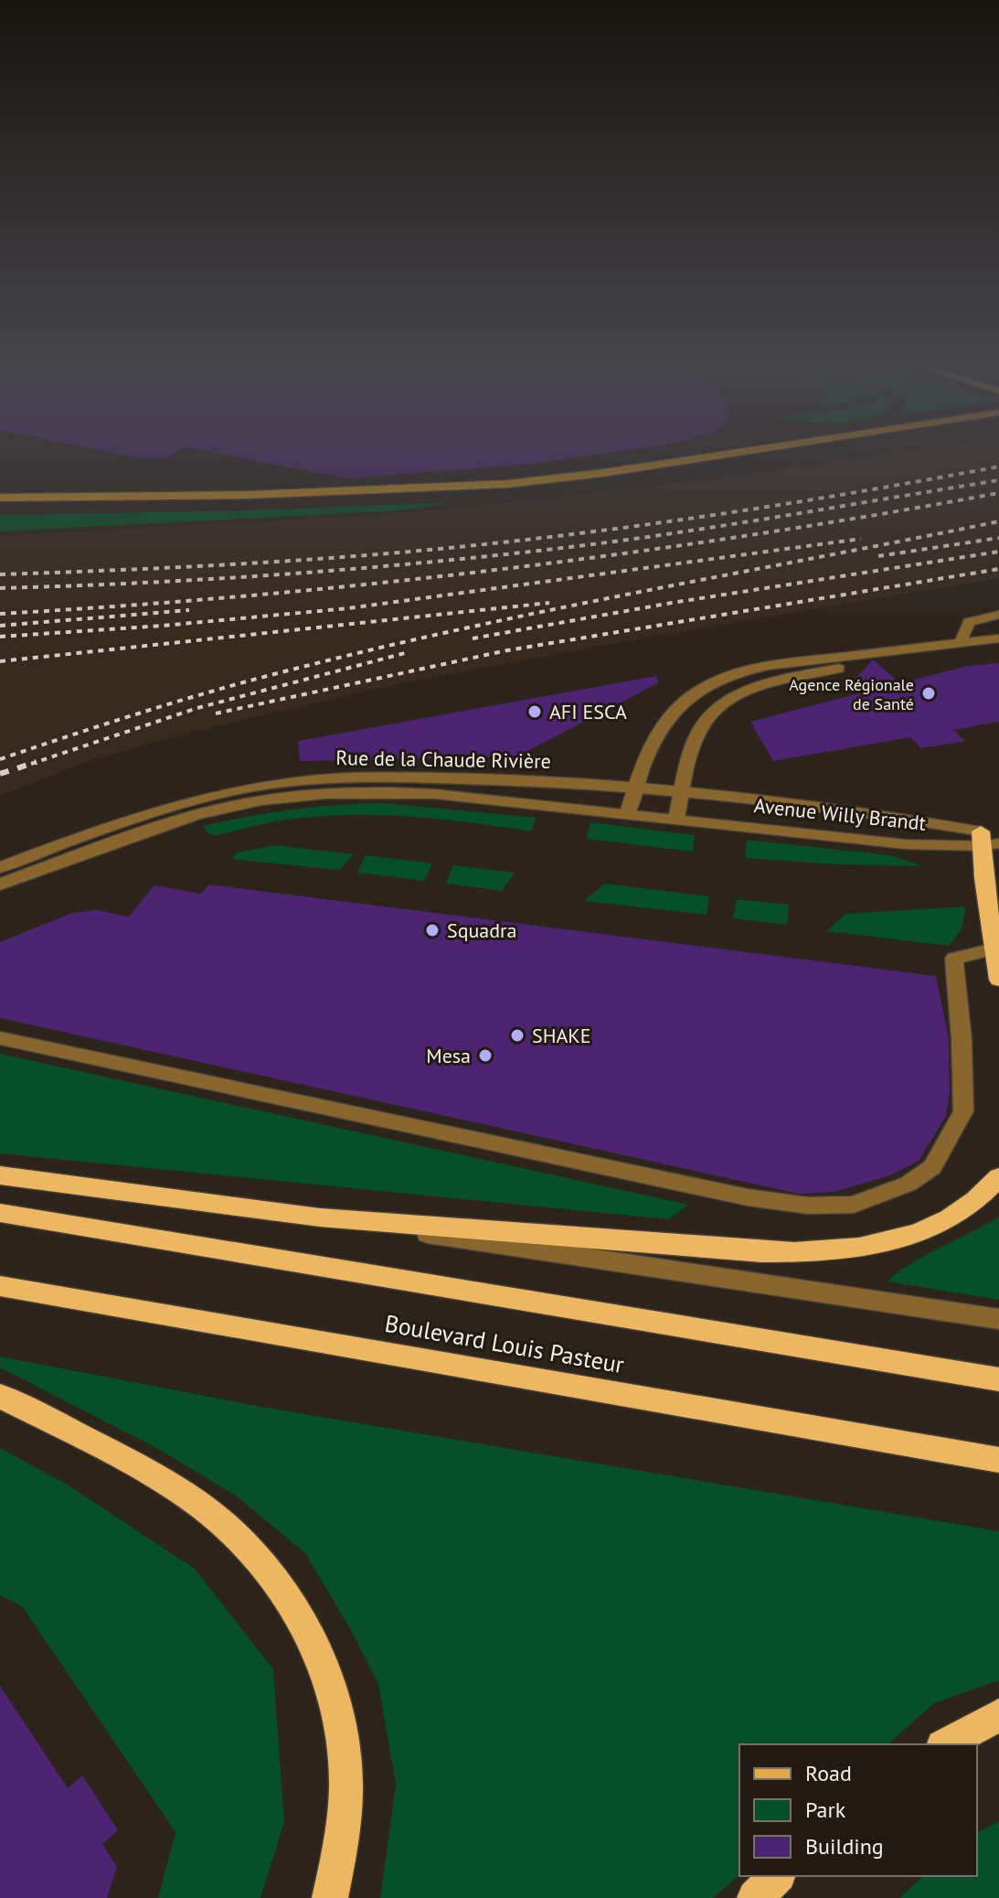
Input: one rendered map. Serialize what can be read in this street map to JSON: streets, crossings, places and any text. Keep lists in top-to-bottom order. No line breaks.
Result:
{"streets":{"highway":["Boulevard Louis Pasteur"],"street":["Rue de la Chaude Rivière","Avenue Willy Brandt"]},"crossings":[["Rue de la Chaude Rivière","Avenue Willy Brandt"]],"places":["Agence Régionale de Santé","AFI ESCA","Squadra","SHAKE","Mesa"],"legend":["Road","Park","Building"]}
